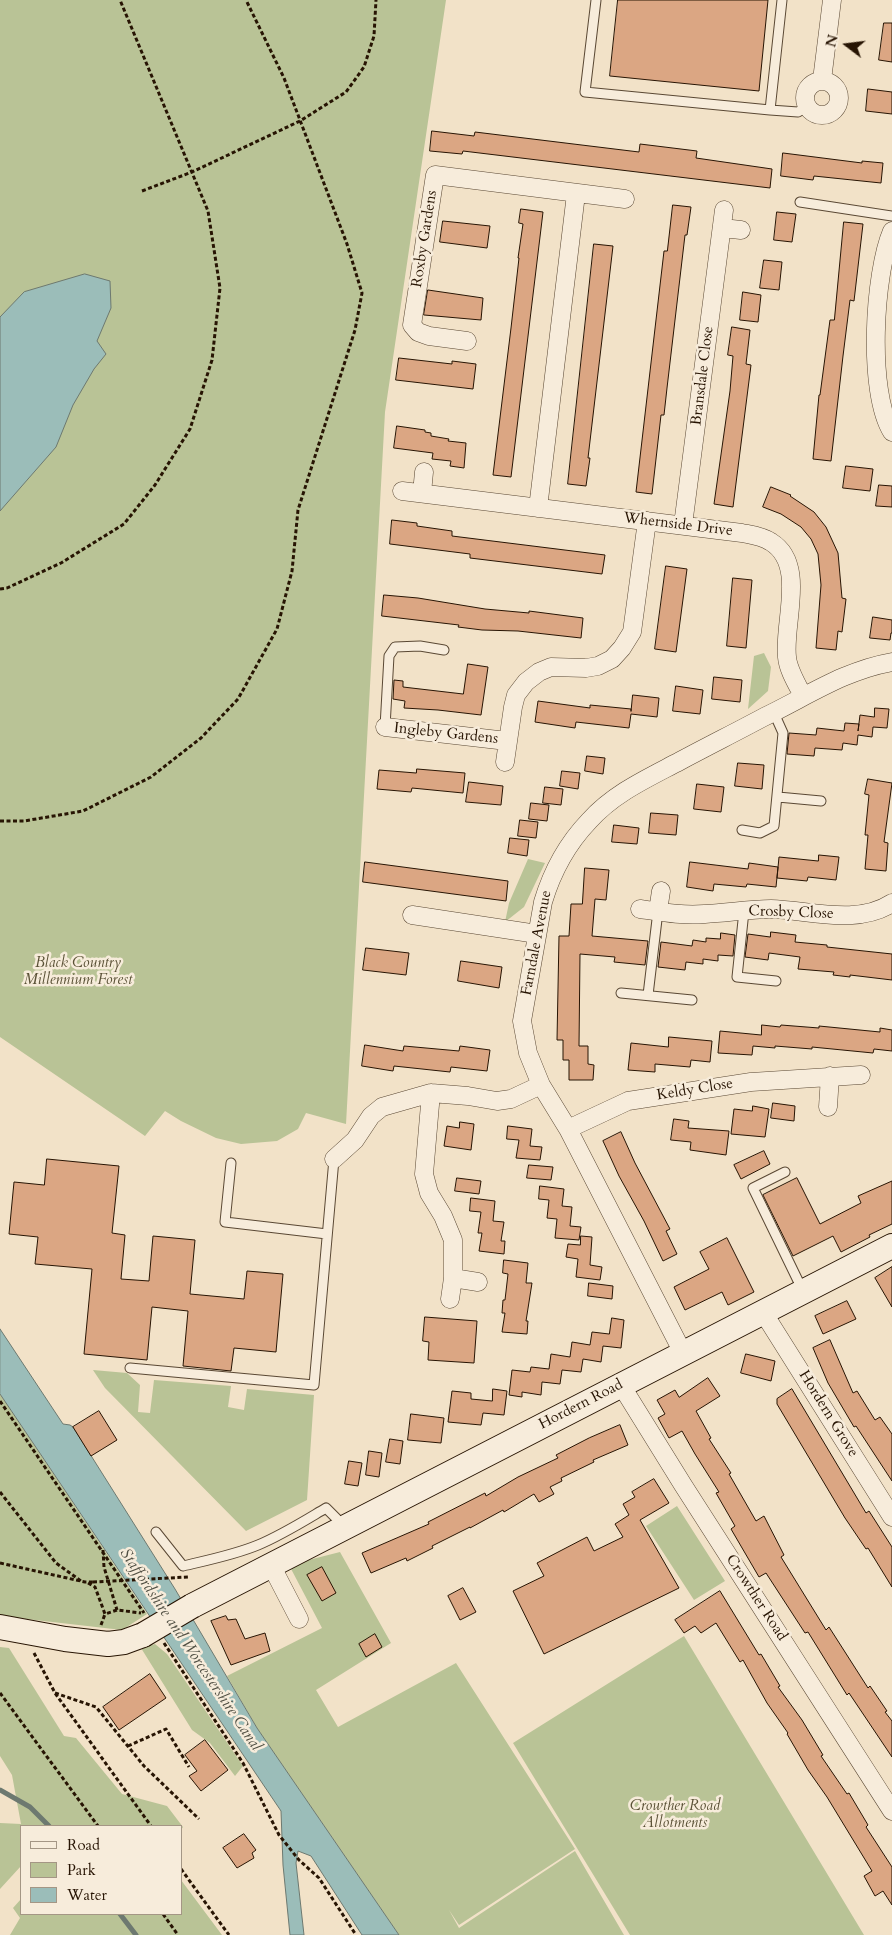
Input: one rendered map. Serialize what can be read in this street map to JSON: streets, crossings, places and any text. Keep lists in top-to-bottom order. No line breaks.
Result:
{"streets":{"street":["Roxby Gardens","Bransdale Close","Whernside Drive","Ingleby Gardens","Crosby Close","Farndale Avenue","Keldy Close","Hordern Road","Hordern Grove","Crowther Road"]},"crossings":[["Bransdale Close","Whernside Drive"],["Whernside Drive","Ingleby Gardens"],["Whernside Drive","Farndale Avenue"],["Farndale Avenue","Keldy Close"],["Farndale Avenue","Hordern Road"],["Hordern Road","Hordern Grove"],["Hordern Road","Crowther Road"]],"water":["Staffordshire and Worcestershire Canal"],"parks":["Black Country Millennium Forest","Crowther Road Allotments"],"legend":["Road","Park","Water"],"north":"left"}
